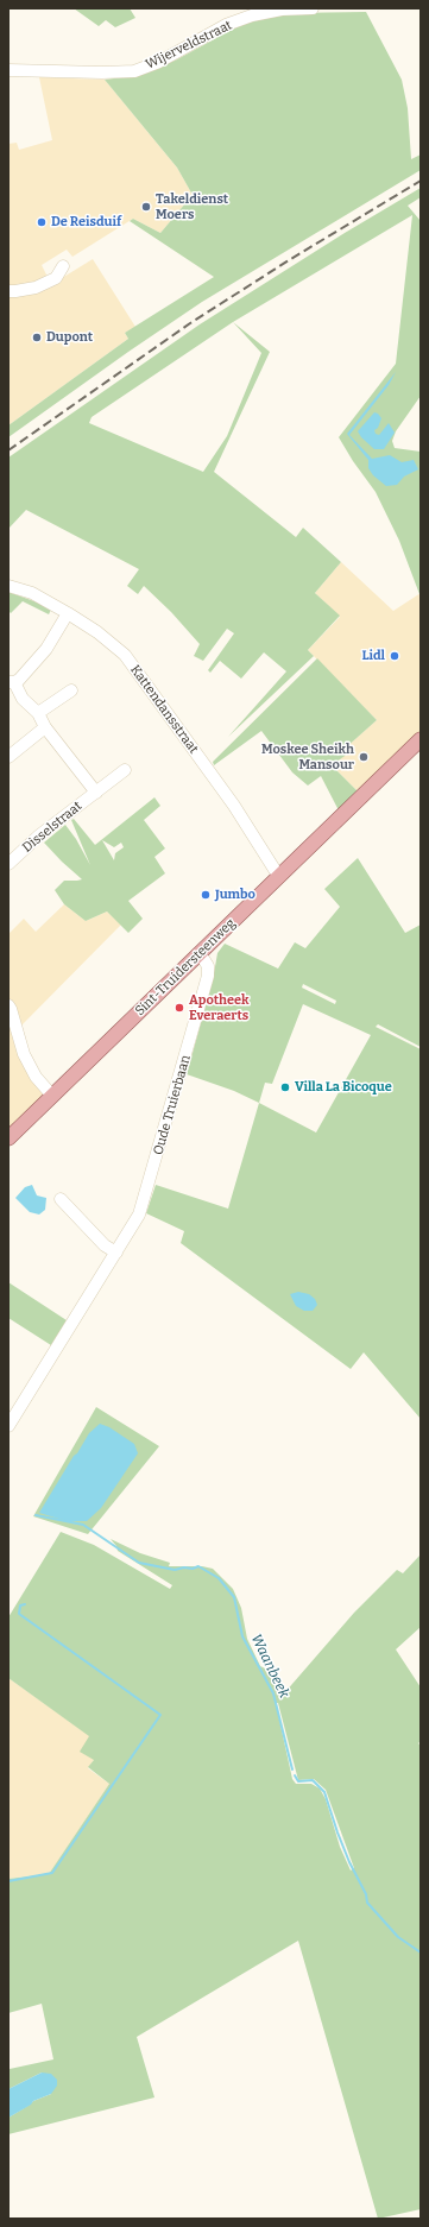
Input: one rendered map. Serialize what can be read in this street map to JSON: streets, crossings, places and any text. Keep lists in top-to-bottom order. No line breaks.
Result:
{"streets":{"main road":["Sint-Truidersteenweg"],"street":["Wijerveldstraat","Kattendansstraat","Disselstraat","Oude Truierbaan"]},"crossings":[["Kattendansstraat","Sint-Truidersteenweg"],["Sint-Truidersteenweg","Oude Truierbaan"]],"water":["Waanbeek"],"places":["Takeldienst Moers","De Reisduif","Dupont","Lidl","Moskee Sheikh Mansour","Jumbo","Apotheek Everaerts","Villa La Bicoque"]}
